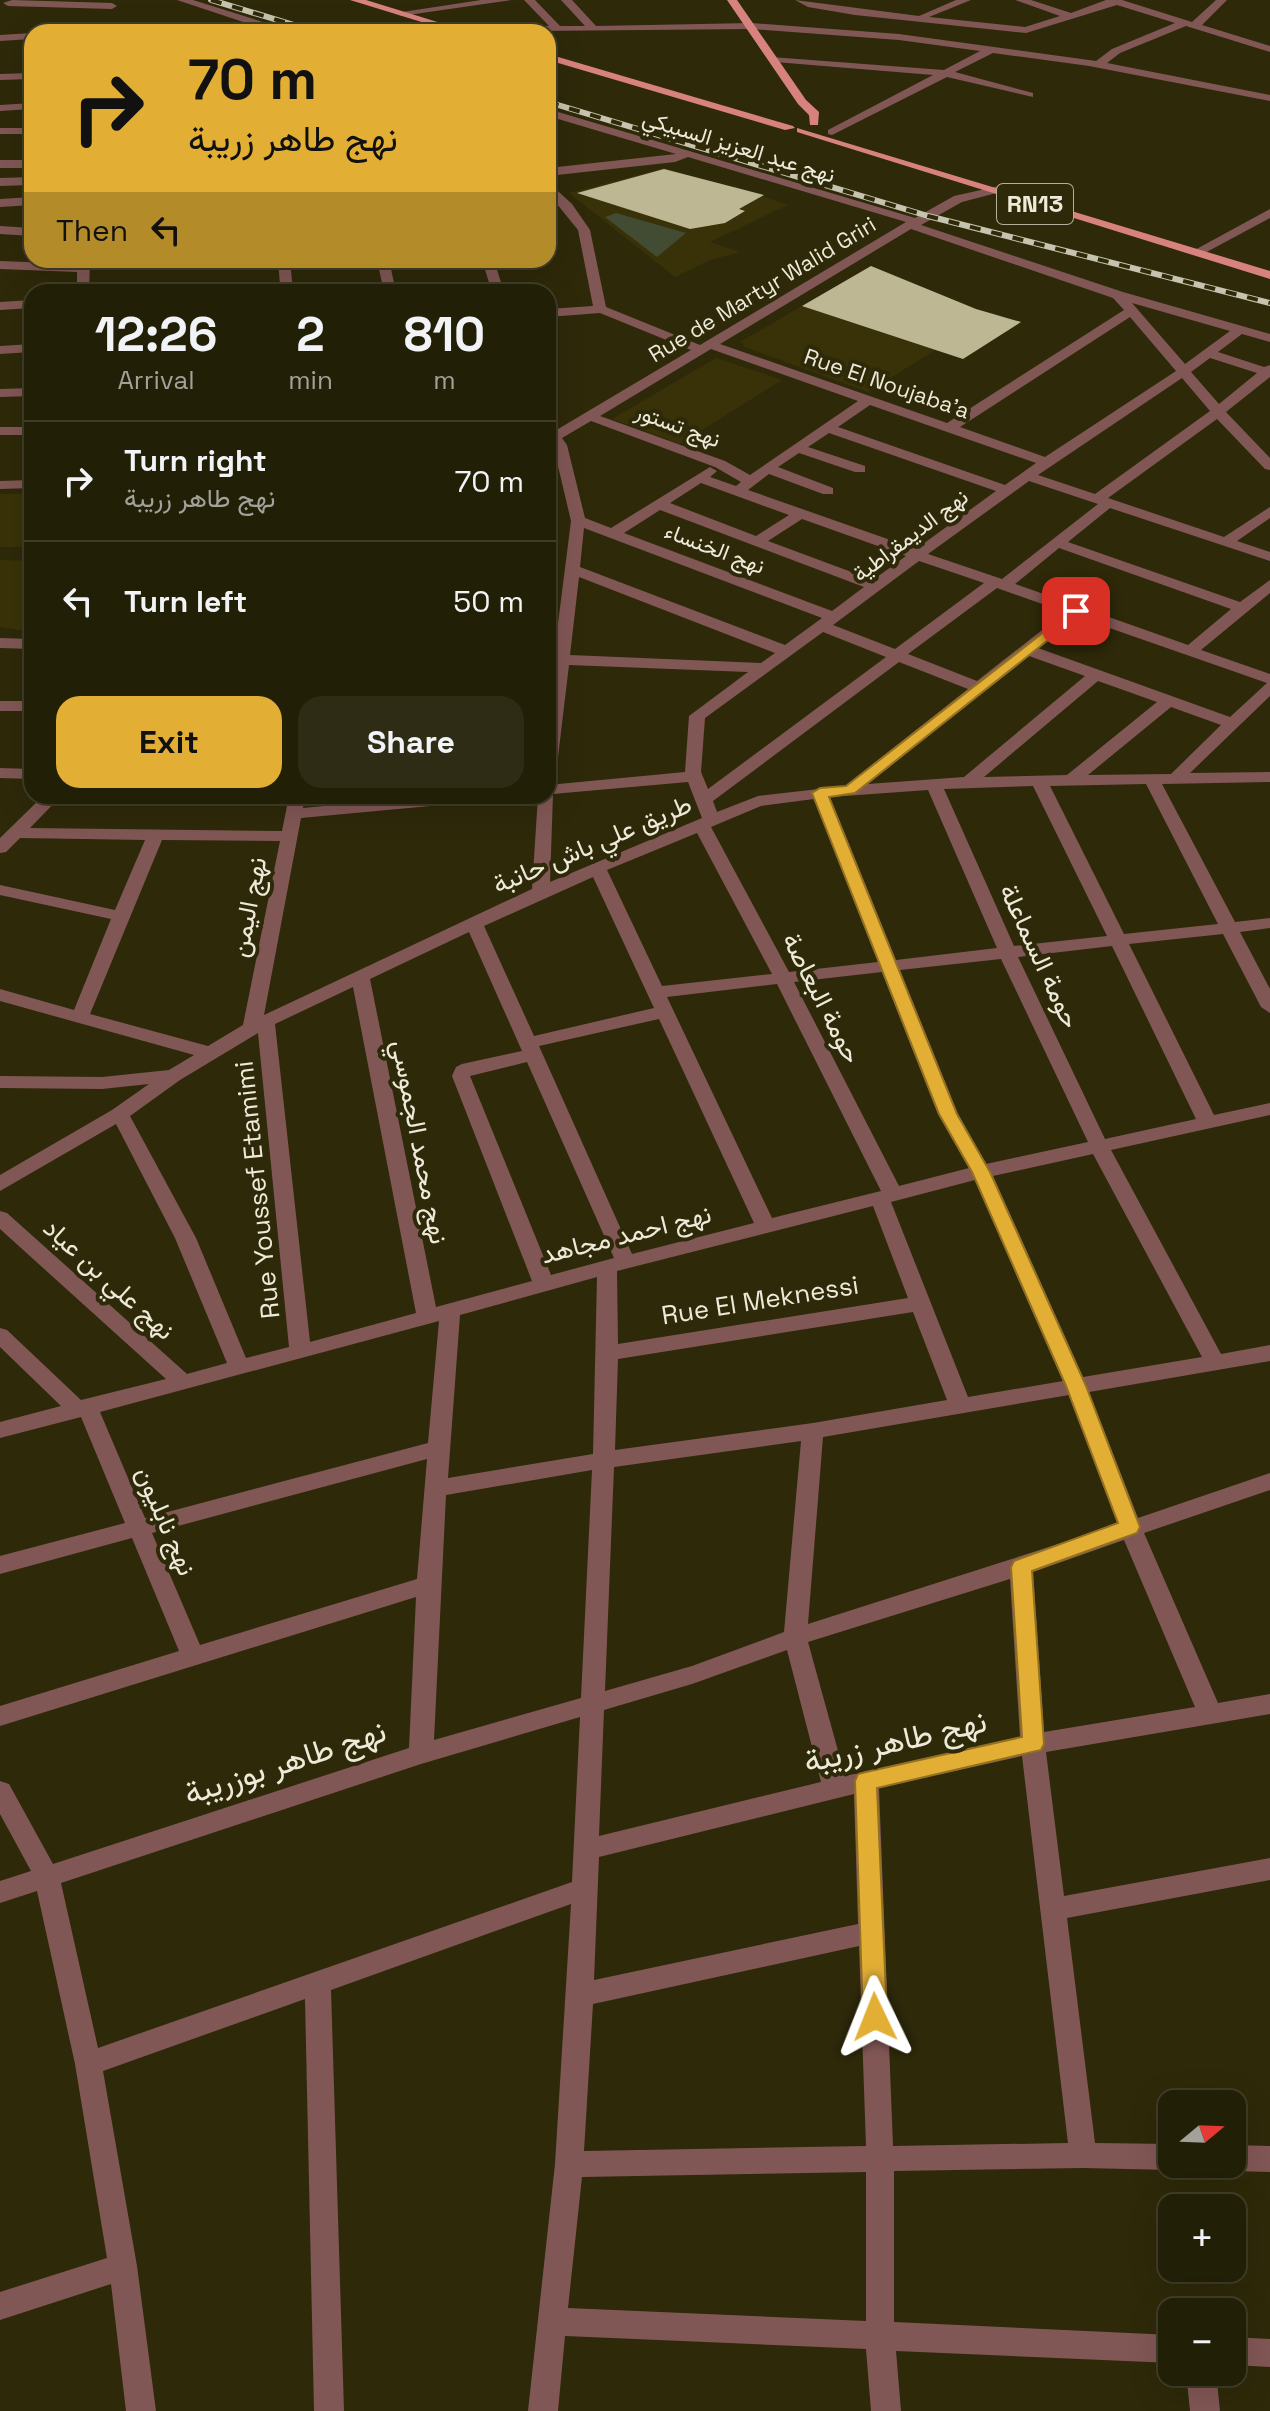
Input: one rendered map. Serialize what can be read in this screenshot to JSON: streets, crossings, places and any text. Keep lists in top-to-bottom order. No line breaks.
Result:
{"streets":{"main road":["RN13"],"street":["نهج عبد العزيز السبيكي","Rue de Martyr Walid Griri","Rue El Noujaba'a","نهج تستور","نهج الديمقراطية","نهج الخنساء","طريق علي باش حانبة","نهج اليمن","حومة السماعلة","حومة البعاصة","نهج محمد الجموسي","Rue Youssef Etamimi","نهج احمد مجاهد","نهج علي بن عياد","Rue El Meknessi","نهج نابليون","نهج طاهر زريبة","نهج طاهر بوزريبة"]},"crossings":[["نهج عبد العزيز السبيكي","Rue de Martyr Walid Griri"],["نهج عبد العزيز السبيكي","نهج الديمقراطية"],["RN13","Rue de Martyr Walid Griri"],["Rue de Martyr Walid Griri","Rue El Noujaba'a"],["Rue de Martyr Walid Griri","نهج تستور"],["Rue El Noujaba'a","نهج الديمقراطية"],["نهج الديمقراطية","نهج الخنساء"],["نهج الديمقراطية","طريق علي باش حانبة"],["نهج الديمقراطية","حومة البعاصة"],["طريق علي باش حانبة","نهج اليمن"],["طريق علي باش حانبة","حومة السماعلة"],["طريق علي باش حانبة","حومة البعاصة"],["طريق علي باش حانبة","نهج محمد الجموسي"],["طريق علي باش حانبة","Rue Youssef Etamimi"],["نهج اليمن","Rue Youssef Etamimi"],["حومة السماعلة","نهج احمد مجاهد"],["حومة البعاصة","نهج احمد مجاهد"],["حومة البعاصة","Rue El Meknessi"],["نهج محمد الجموسي","نهج احمد مجاهد"],["Rue Youssef Etamimi","نهج احمد مجاهد"],["نهج احمد مجاهد","نهج علي بن عياد"],["نهج احمد مجاهد","نهج نابليون"]],"north":"right","page":{"turn":["70 m","نهج طاهر زريبة"],"then":"Then","eta":["12:26","Arrival","2","min","810","m"],"list":[{"name":"Turn right","note":"نهج طاهر زريبة","value":"70 m"},{"name":"Turn left","value":"50 m"}],"buttons":["Exit","Share"],"map_buttons":["+","−"]}}
